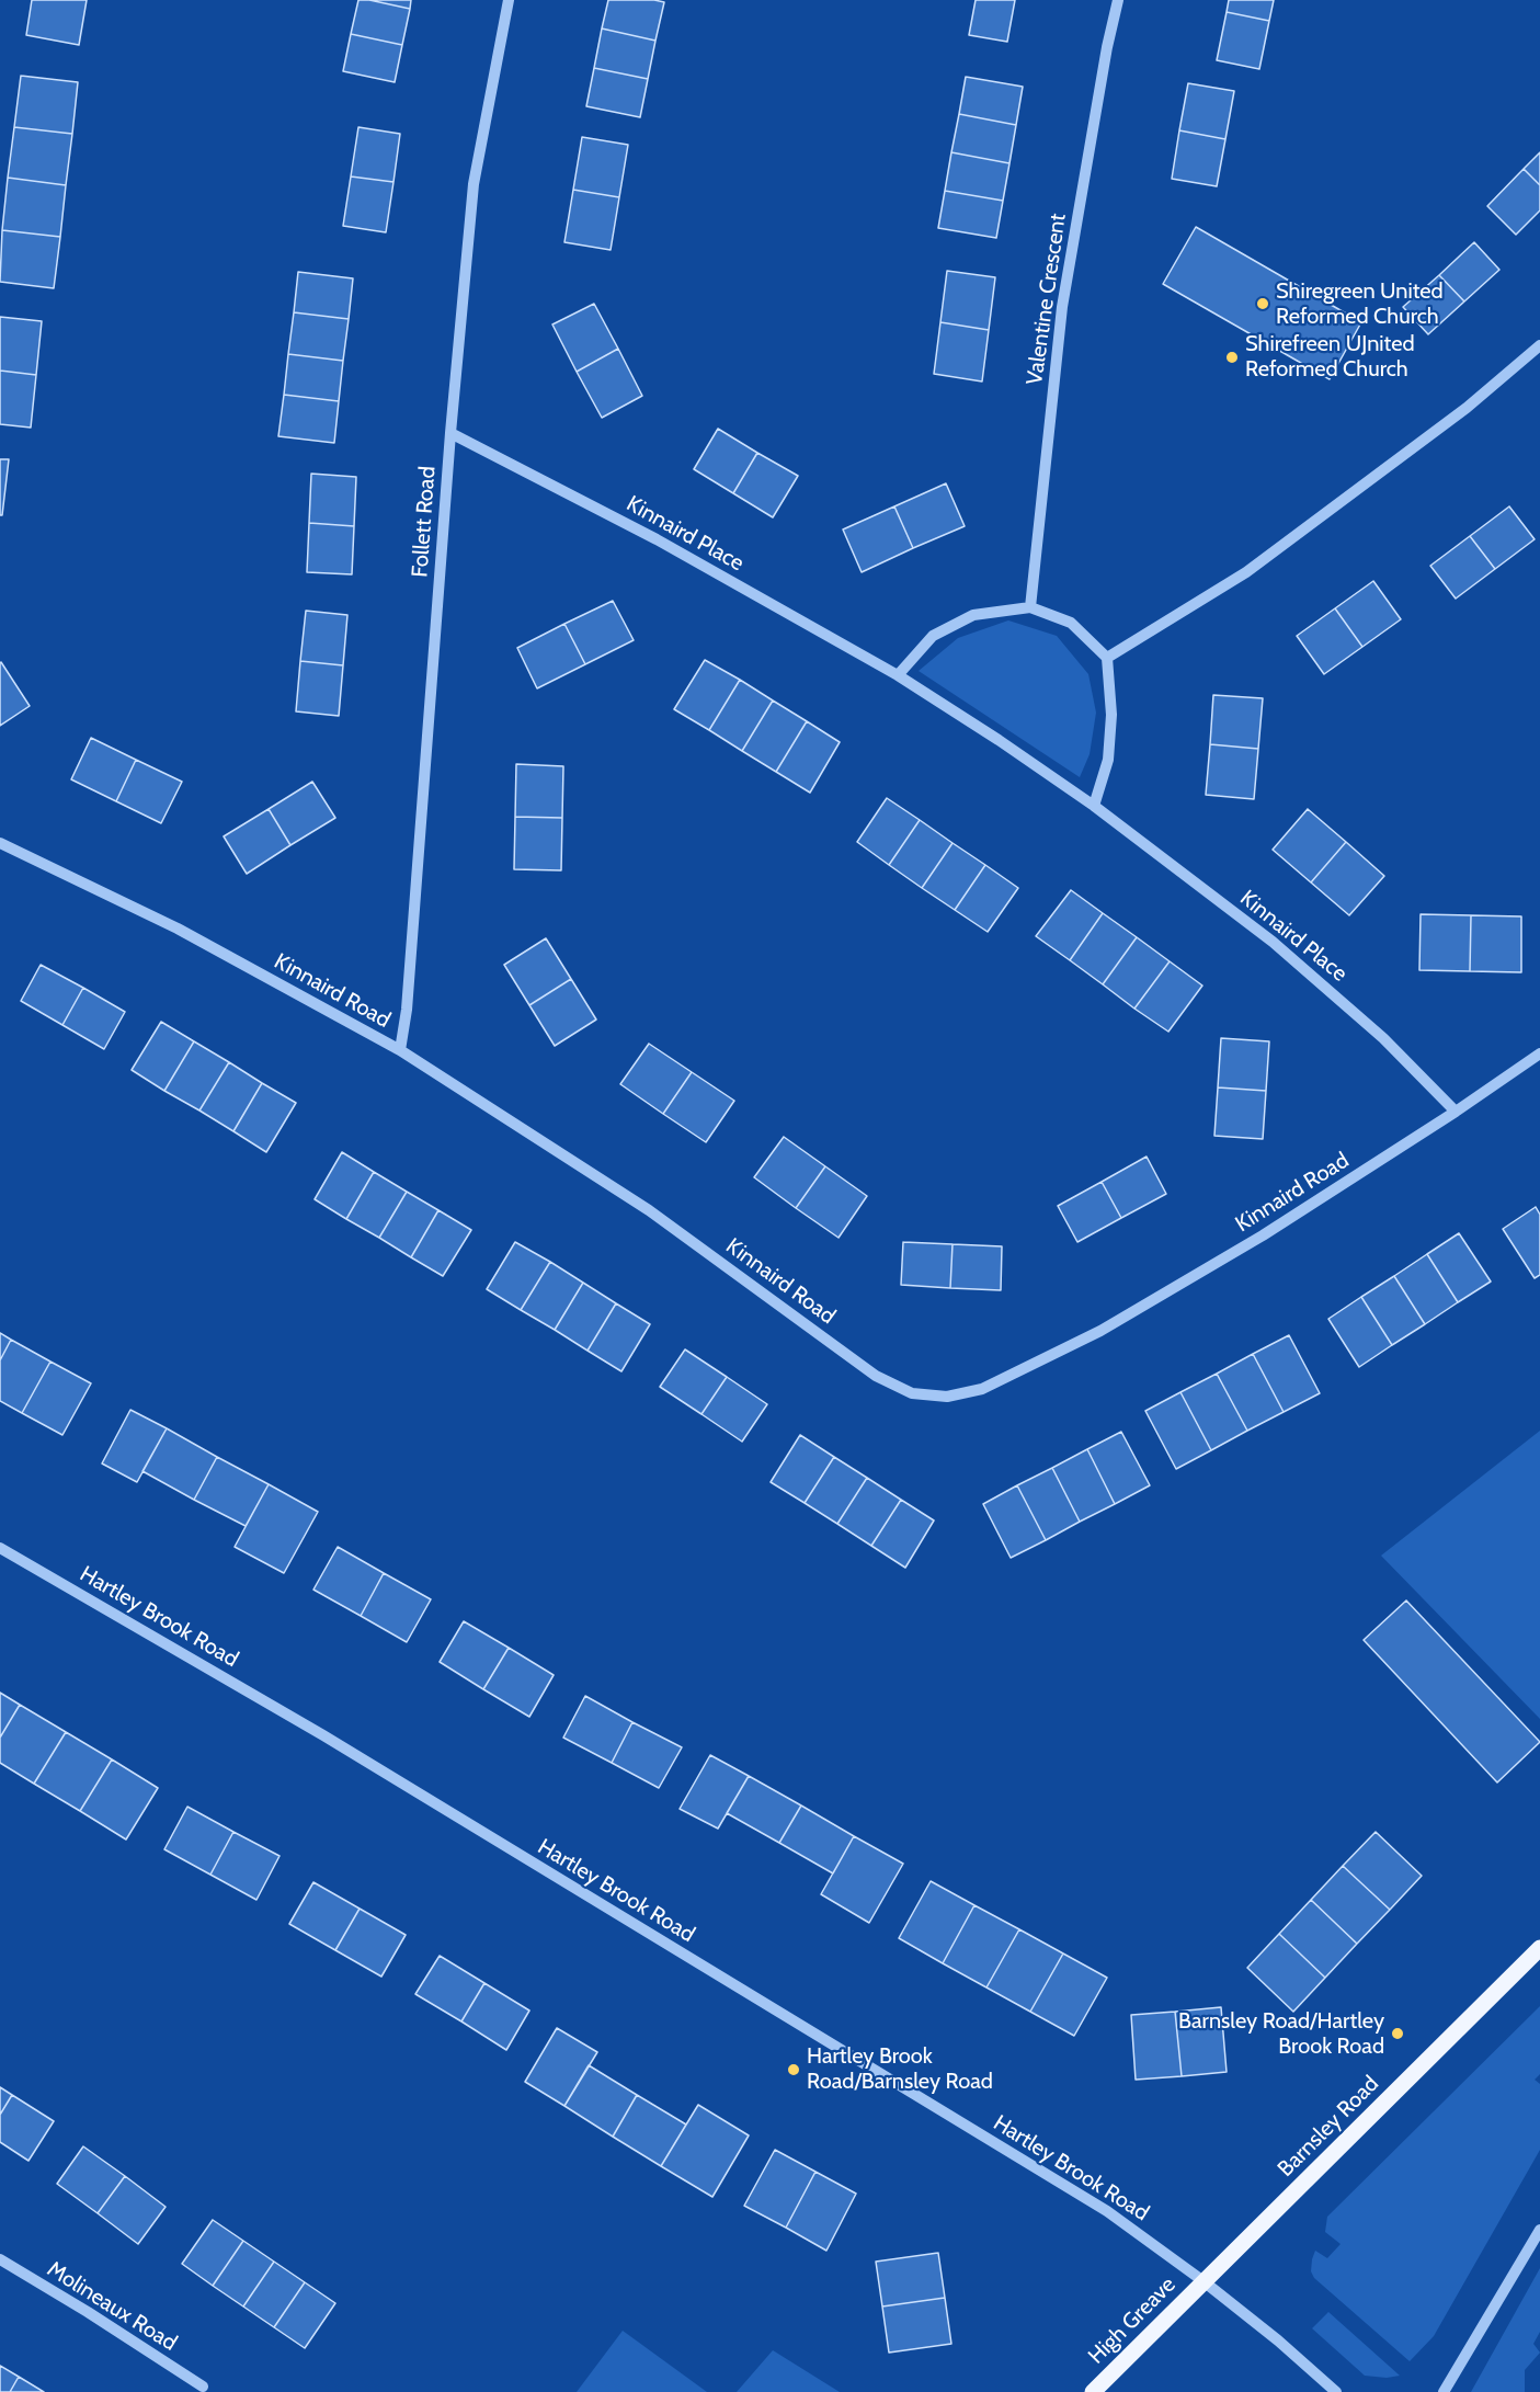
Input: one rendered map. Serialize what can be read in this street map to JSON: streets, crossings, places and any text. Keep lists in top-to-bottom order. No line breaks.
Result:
{"streets":{"main road":["Barnsley Road","High Greave"],"street":["Valentine Crescent","Follett Road","Kinnaird Place","Kinnaird Road","Hartley Brook Road","Molineaux Road"]},"crossings":[["Follett Road","Kinnaird Place"],["Follett Road","Kinnaird Road"],["Kinnaird Place","Kinnaird Road"],["Hartley Brook Road","Barnsley Road"],["Hartley Brook Road","High Greave"],["Barnsley Road","High Greave"]],"places":["Shiregreen United Reformed Church","Shirefreen UJnited Reformed Church","Barnsley Road/Hartley Brook Road","Hartley Brook Road/Barnsley Road"]}
